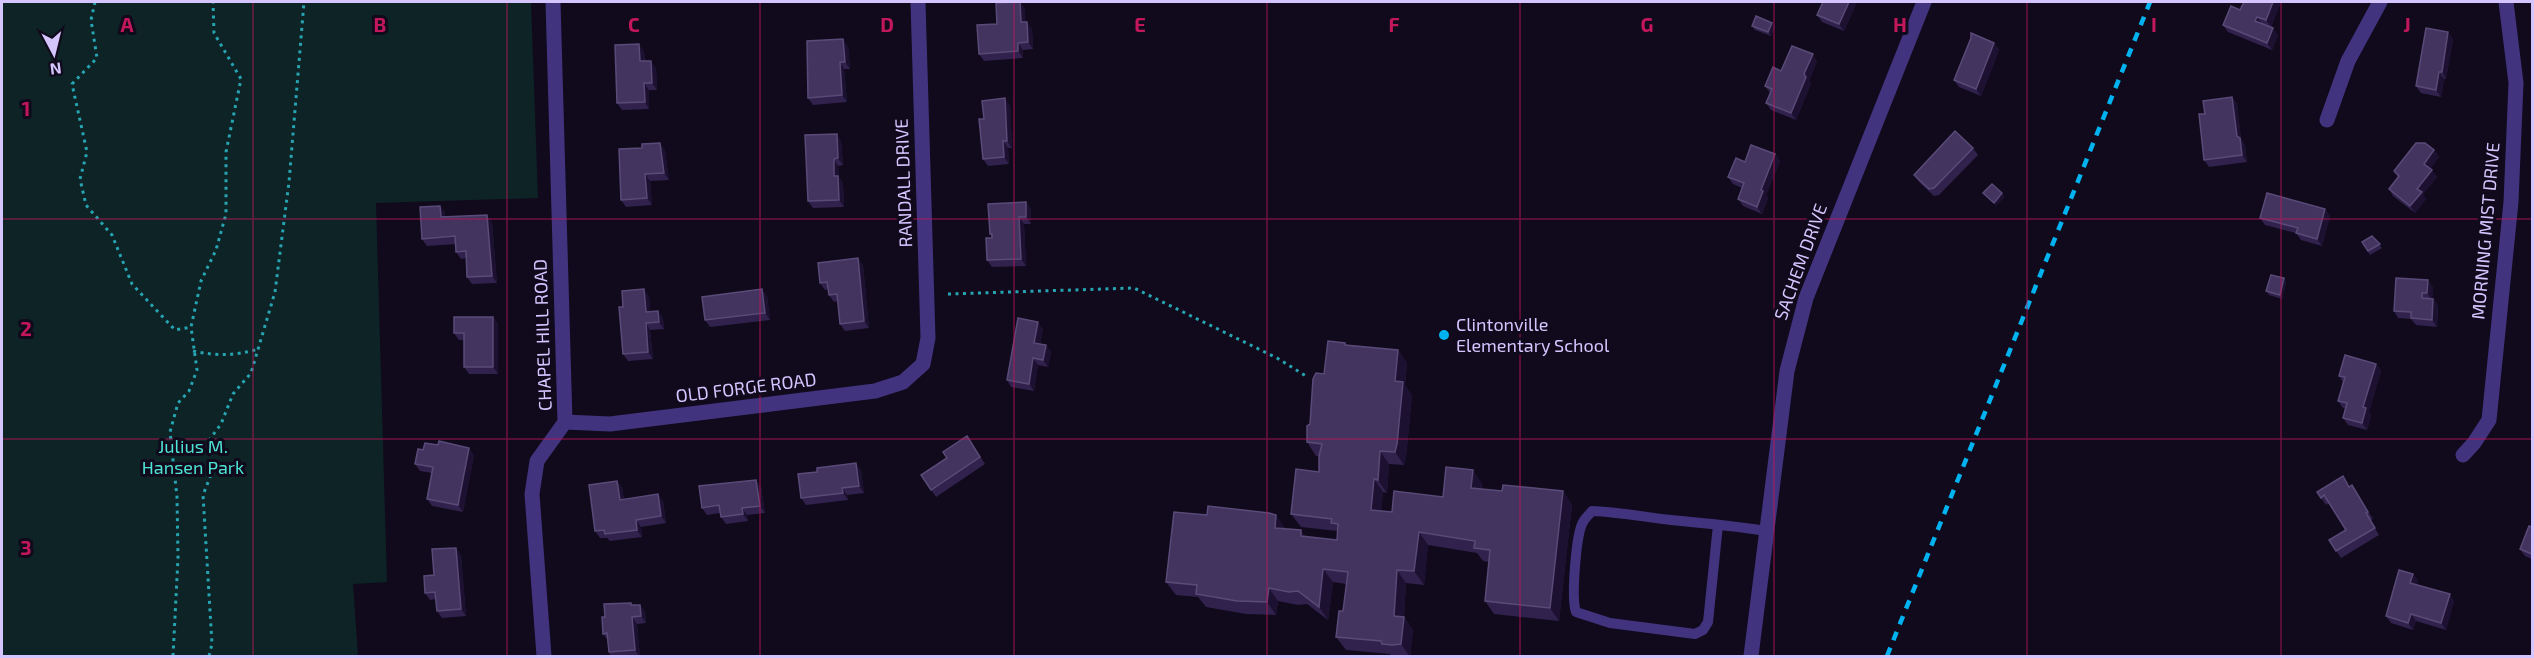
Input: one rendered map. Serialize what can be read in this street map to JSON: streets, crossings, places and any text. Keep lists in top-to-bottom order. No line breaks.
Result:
{"streets":{"street":["RANDALL DRIVE","MORNING MIST DRIVE","SACHEM DRIVE","CHAPEL HILL ROAD","OLD FORGE ROAD"]},"crossings":[["RANDALL DRIVE","OLD FORGE ROAD"],["CHAPEL HILL ROAD","OLD FORGE ROAD"]],"parks":["Julius M. Hansen Park"],"places":["Clintonville Elementary School"],"north":"bottom","grid":{"columns":["A","B","C","D","E","F","G","H","I","J"],"rows":["1","2","3"]}}
